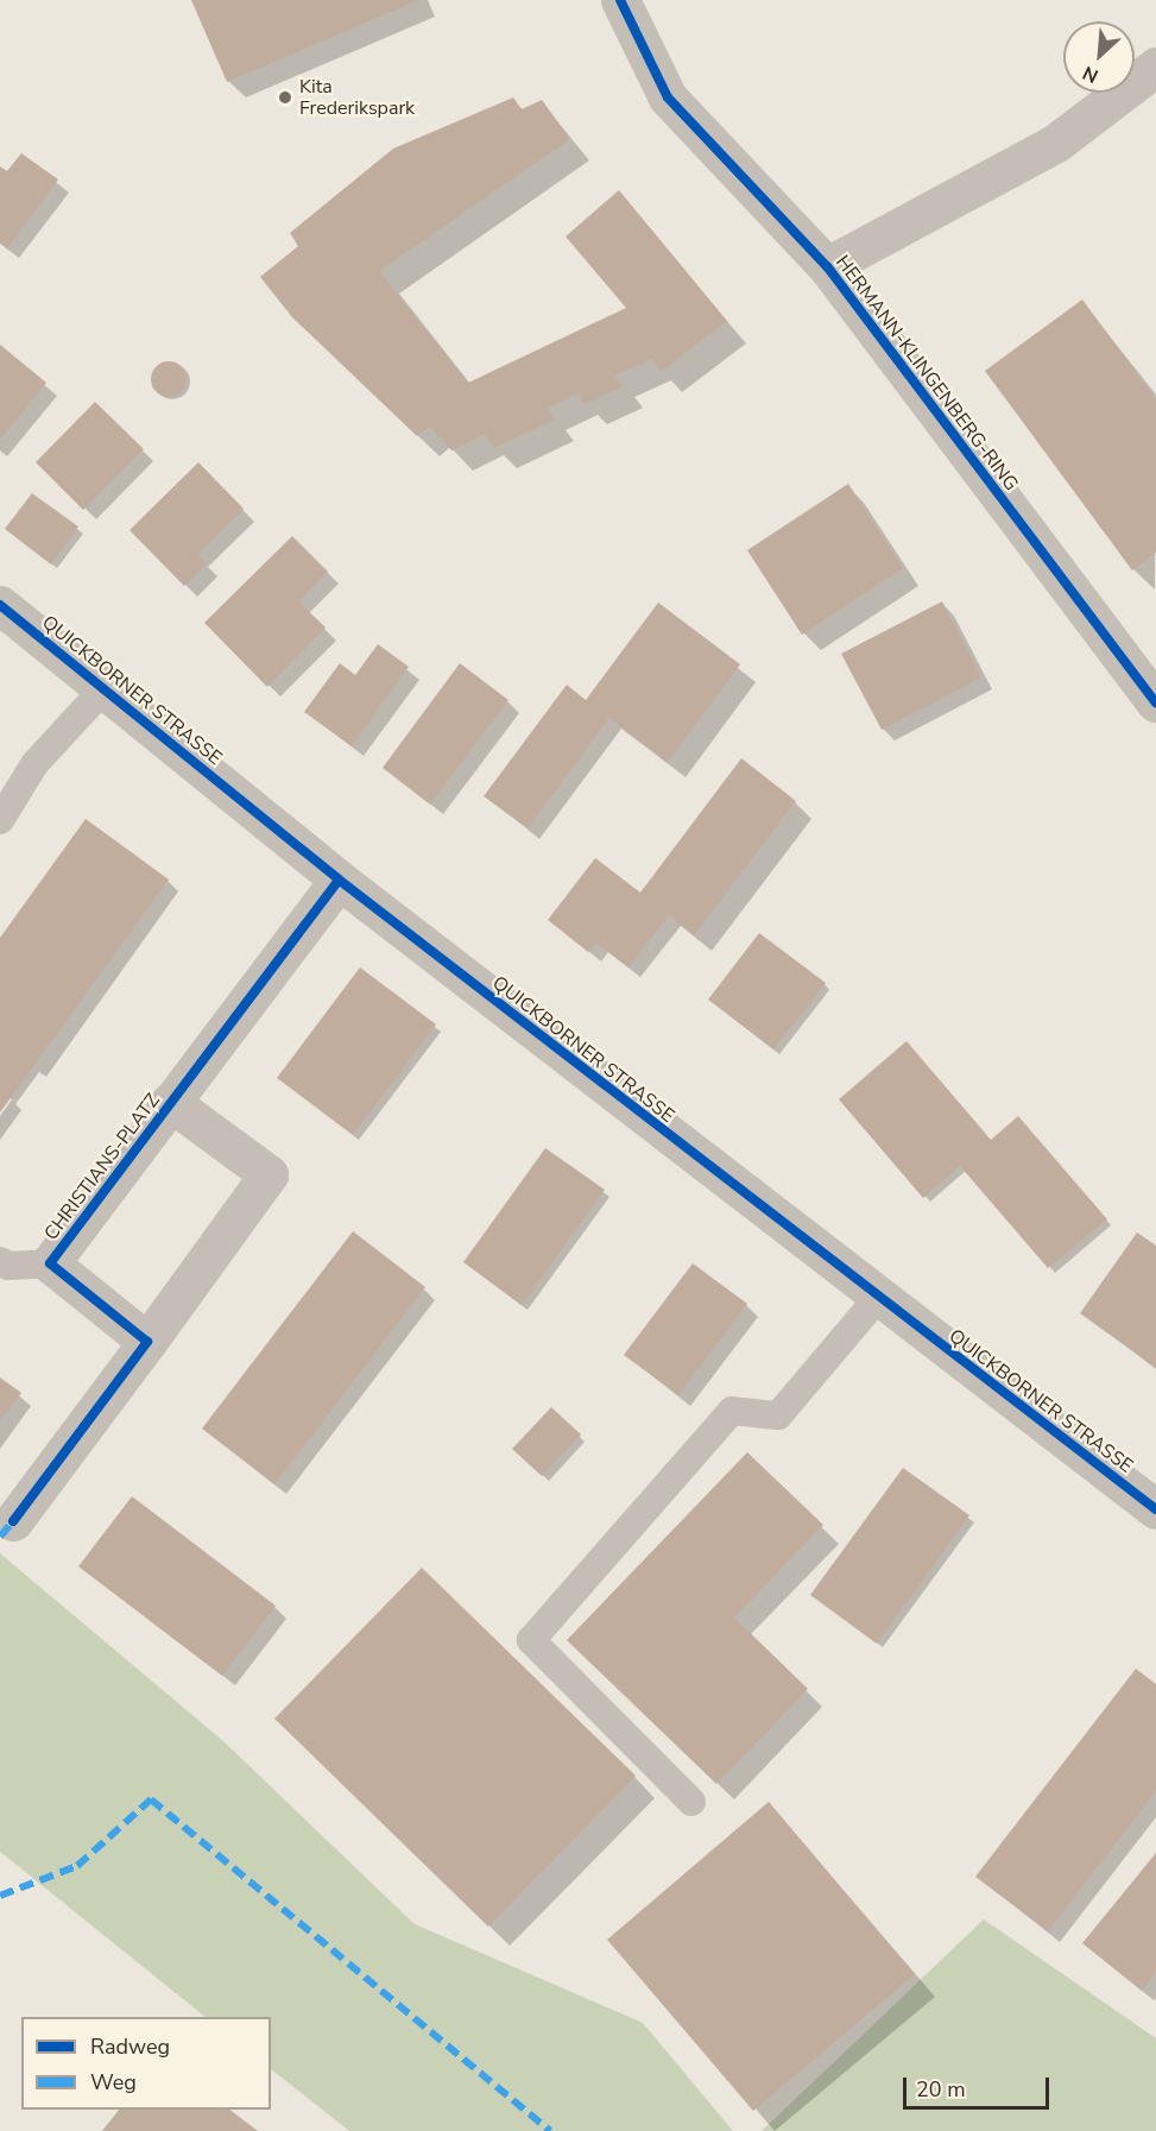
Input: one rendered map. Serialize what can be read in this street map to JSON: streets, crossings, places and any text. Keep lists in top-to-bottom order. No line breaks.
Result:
{"streets":{"street":["HERMANN-KLINGENBERG-RING","QUICKBORNER STRASSE","CHRISTIANS-PLATZ"]},"crossings":[["QUICKBORNER STRASSE","CHRISTIANS-PLATZ"]],"places":["Kita Frederikspark"],"legend":["Radweg","Weg"],"scale_bar":"20 m","north":"bottom left"}
